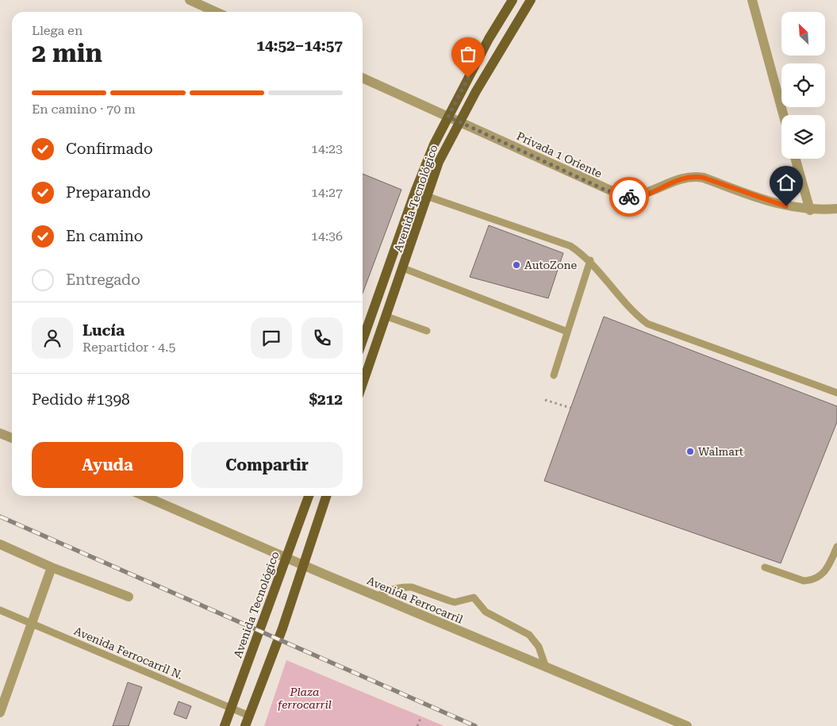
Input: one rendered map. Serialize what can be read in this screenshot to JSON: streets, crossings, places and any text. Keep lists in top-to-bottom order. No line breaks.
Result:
{"streets":{"main road":["Avenida Tecnológico"],"street":["Privada 1 Oriente","Avenida Ferrocarril"],"lane":["Avenida Ferrocarril N."]},"crossings":[["Privada 1 Oriente","Avenida Tecnológico"],["Avenida Tecnológico","Avenida Ferrocarril"],["Avenida Tecnológico","Avenida Ferrocarril N."]],"parks":["Plaza ferrocarril"],"places":["AutoZone","Walmart"],"north":"top left","page":{"heading":["2 min","Llega en","14:52–14:57"],"panel":["Lucía","Repartidor · 4.5","Pedido #1398","$212"],"bar":"En camino · 70 m","list":[["Confirmado","14:23"],["Preparando","14:27"],["En camino","14:36"],"Entregado"],"buttons":["Ayuda","Compartir"]}}
